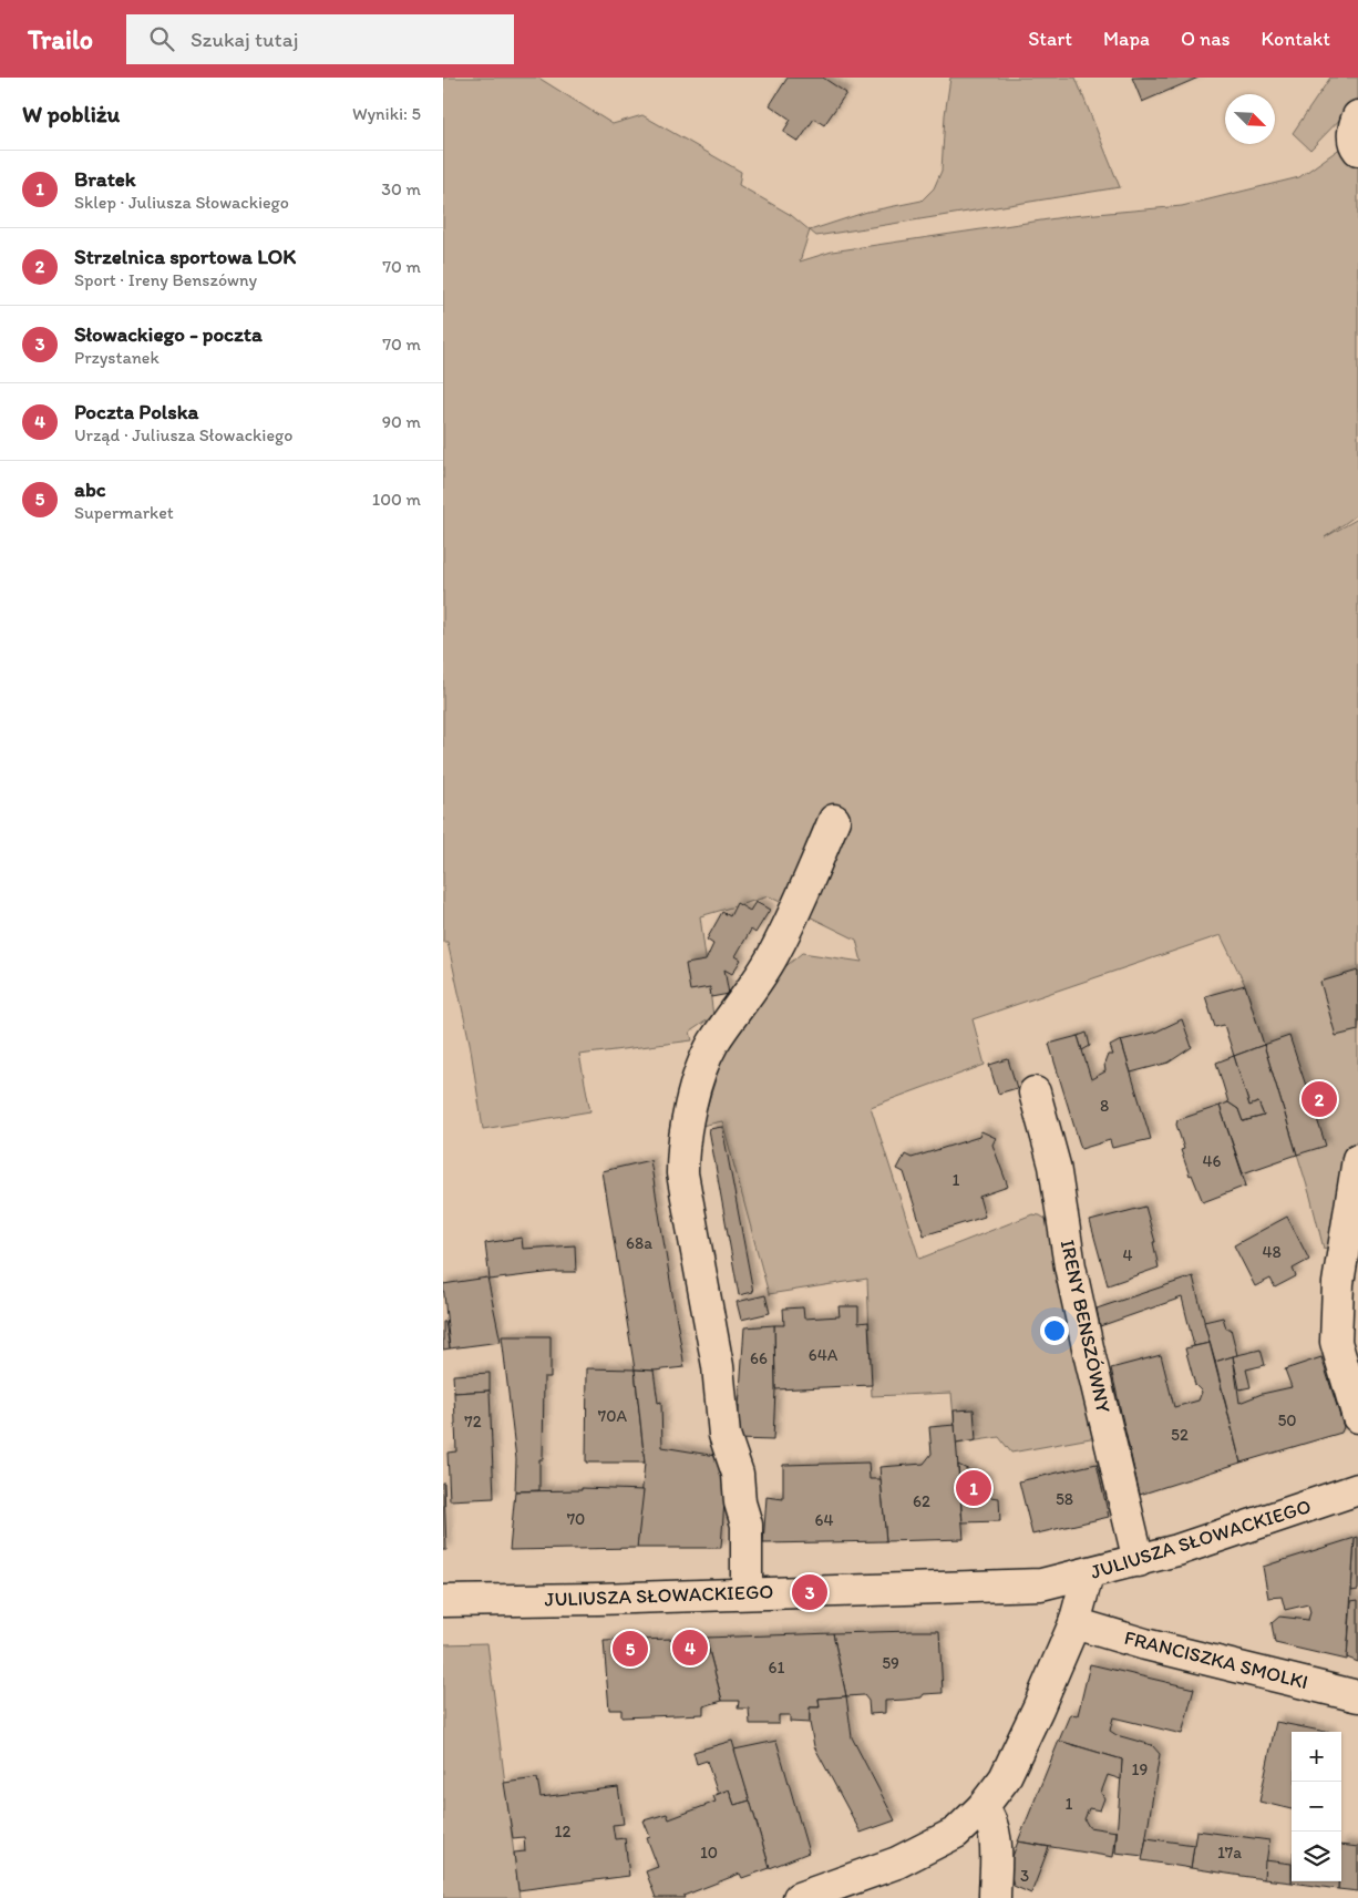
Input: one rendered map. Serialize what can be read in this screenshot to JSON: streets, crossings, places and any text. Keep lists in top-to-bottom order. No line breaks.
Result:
{"streets":{"street":["IRENY BENSZÓWNY","JULIUSZA SŁOWACKIEGO","FRANCISZKA SMOLKI"]},"crossings":[["IRENY BENSZÓWNY","JULIUSZA SŁOWACKIEGO"]],"house_numbers":["8","46","1","68a","48","4","64A","66","70A","50","72","52","58","62","70","64","59","61","19","1","12","10","17a","3"],"north":"bottom right","page":{"header":"Trailo","search":"Szukaj tutaj","nav":["Start","Mapa","O nas","Kontakt"],"heading":["W pobliżu","Wyniki: 5"],"list":[{"mark":"1","name":"Bratek","note":"Sklep · Juliusza Słowackiego","value":"30 m"},{"mark":"2","name":"Strzelnica sportowa LOK","note":"Sport · Ireny Benszówny","value":"70 m"},{"mark":"3","name":"Słowackiego - poczta","note":"Przystanek","value":"70 m"},{"mark":"4","name":"Poczta Polska","note":"Urząd · Juliusza Słowackiego","value":"90 m"},{"mark":"5","name":"abc","note":"Supermarket","value":"100 m"}],"pins":["2","1","3","4","5"],"map_buttons":["+","−"]}}
